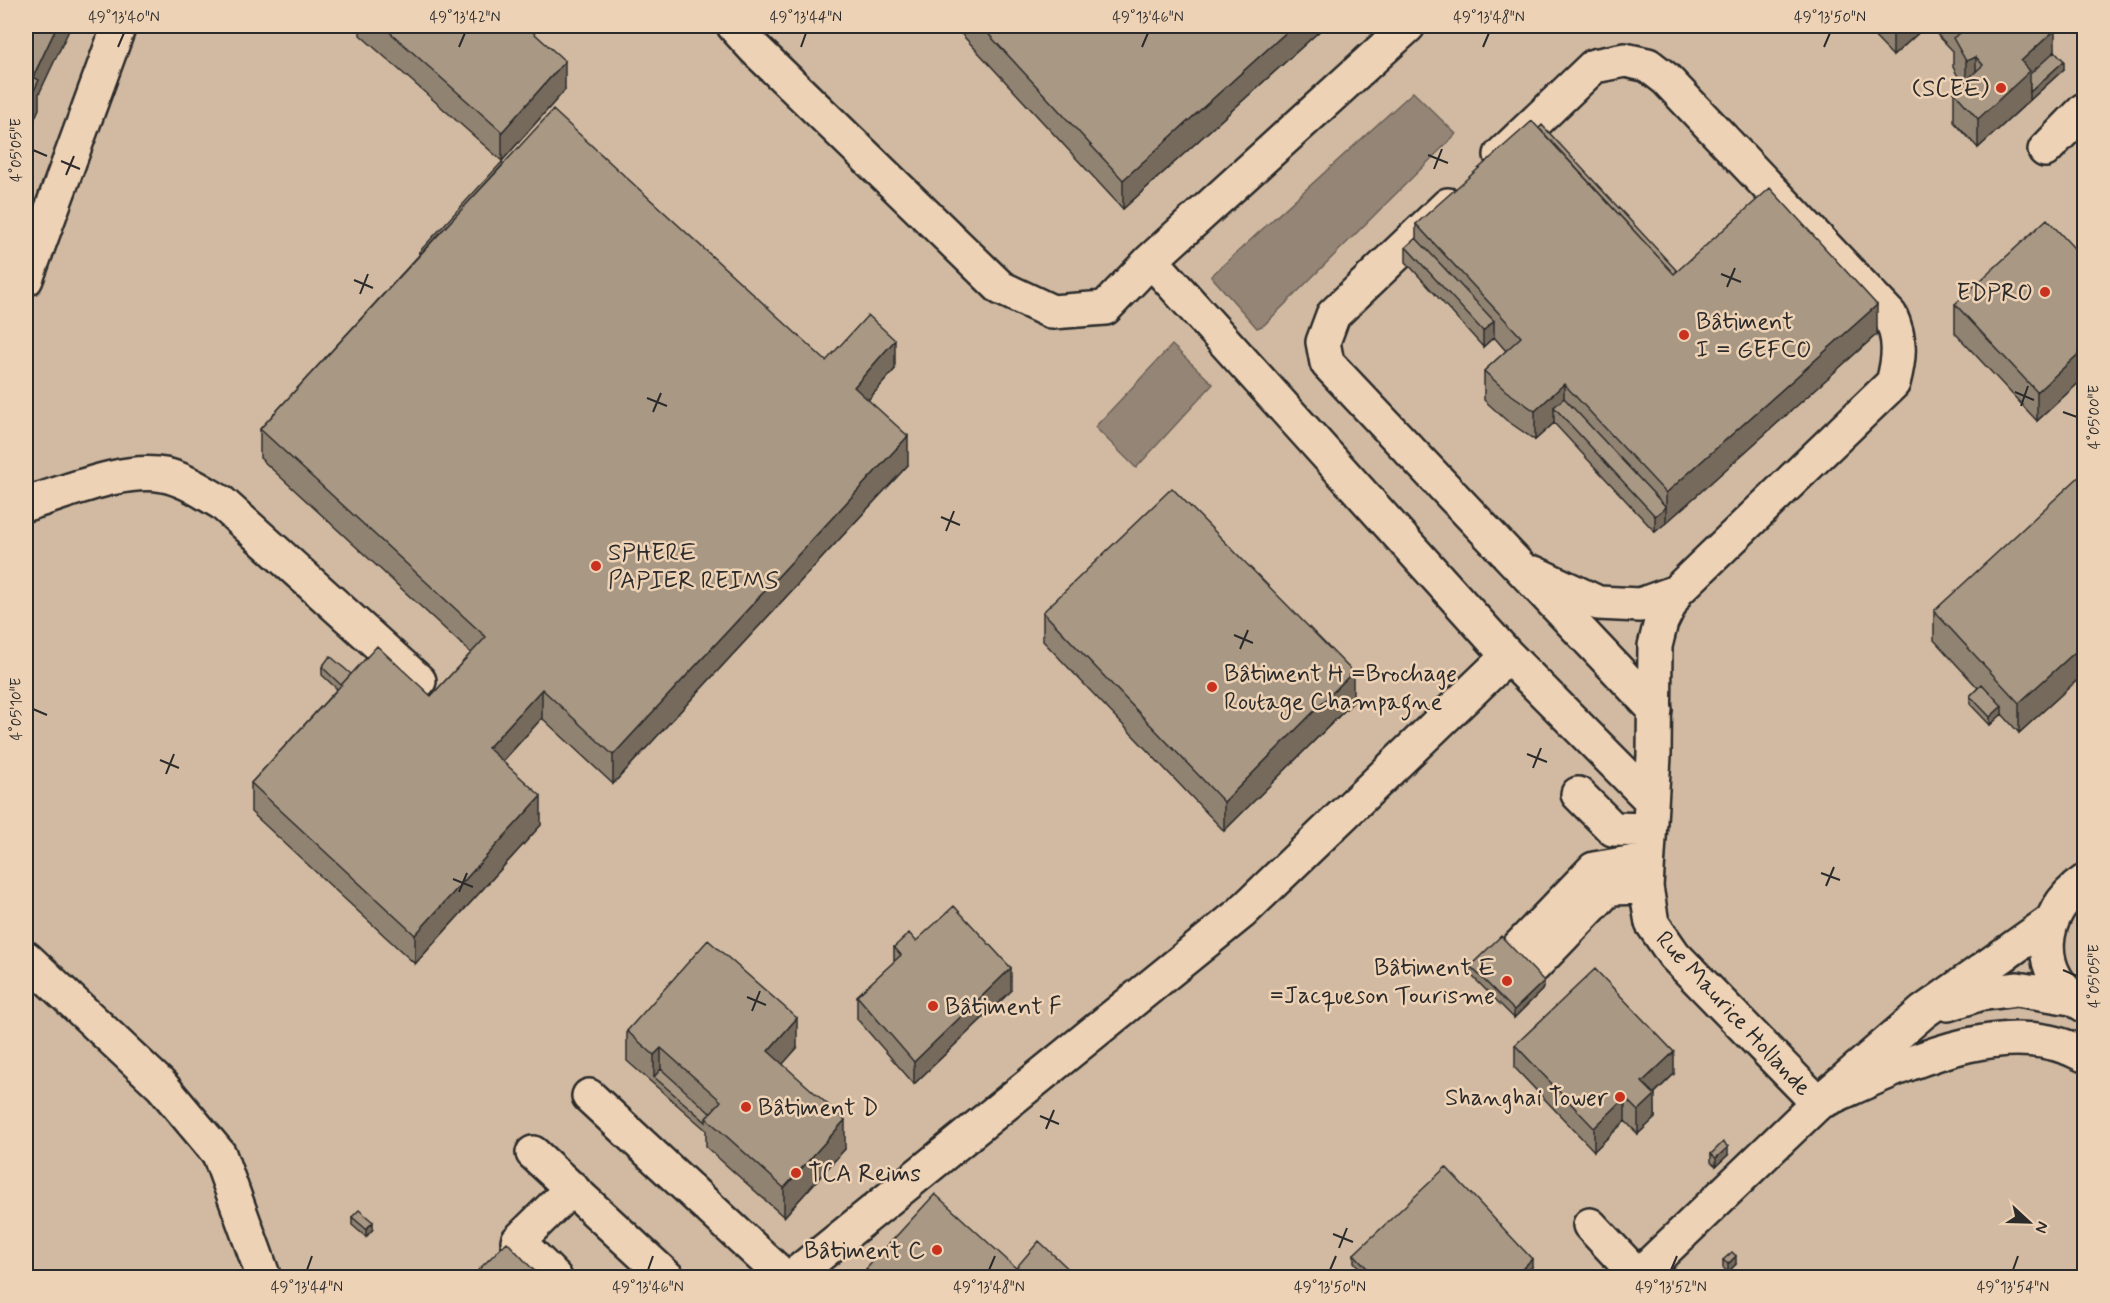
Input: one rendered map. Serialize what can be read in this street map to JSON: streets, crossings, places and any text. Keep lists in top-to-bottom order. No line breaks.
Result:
{"streets":{"street":["Rue Maurice Hollande"]},"places":["(SCEE)","EDPRO","Bâtiment I = GEFCO","SPHERE PAPIER REIMS","Bâtiment H =Brochage Routage Champagne","Bâtiment E =Jacqueson Tourisme","Bâtiment F","Shanghai Tower","Bâtiment D","TCA Reims","Bâtiment C"],"north":"right","coordinates":["49°13'40\"N","49°13'42\"N","49°13'44\"N","49°13'46\"N","49°13'48\"N","49°13'50\"N","4°05'05\"E","4°05'00\"E","4°05'10\"E","49°13'52\"N","49°13'54\"N"]}
